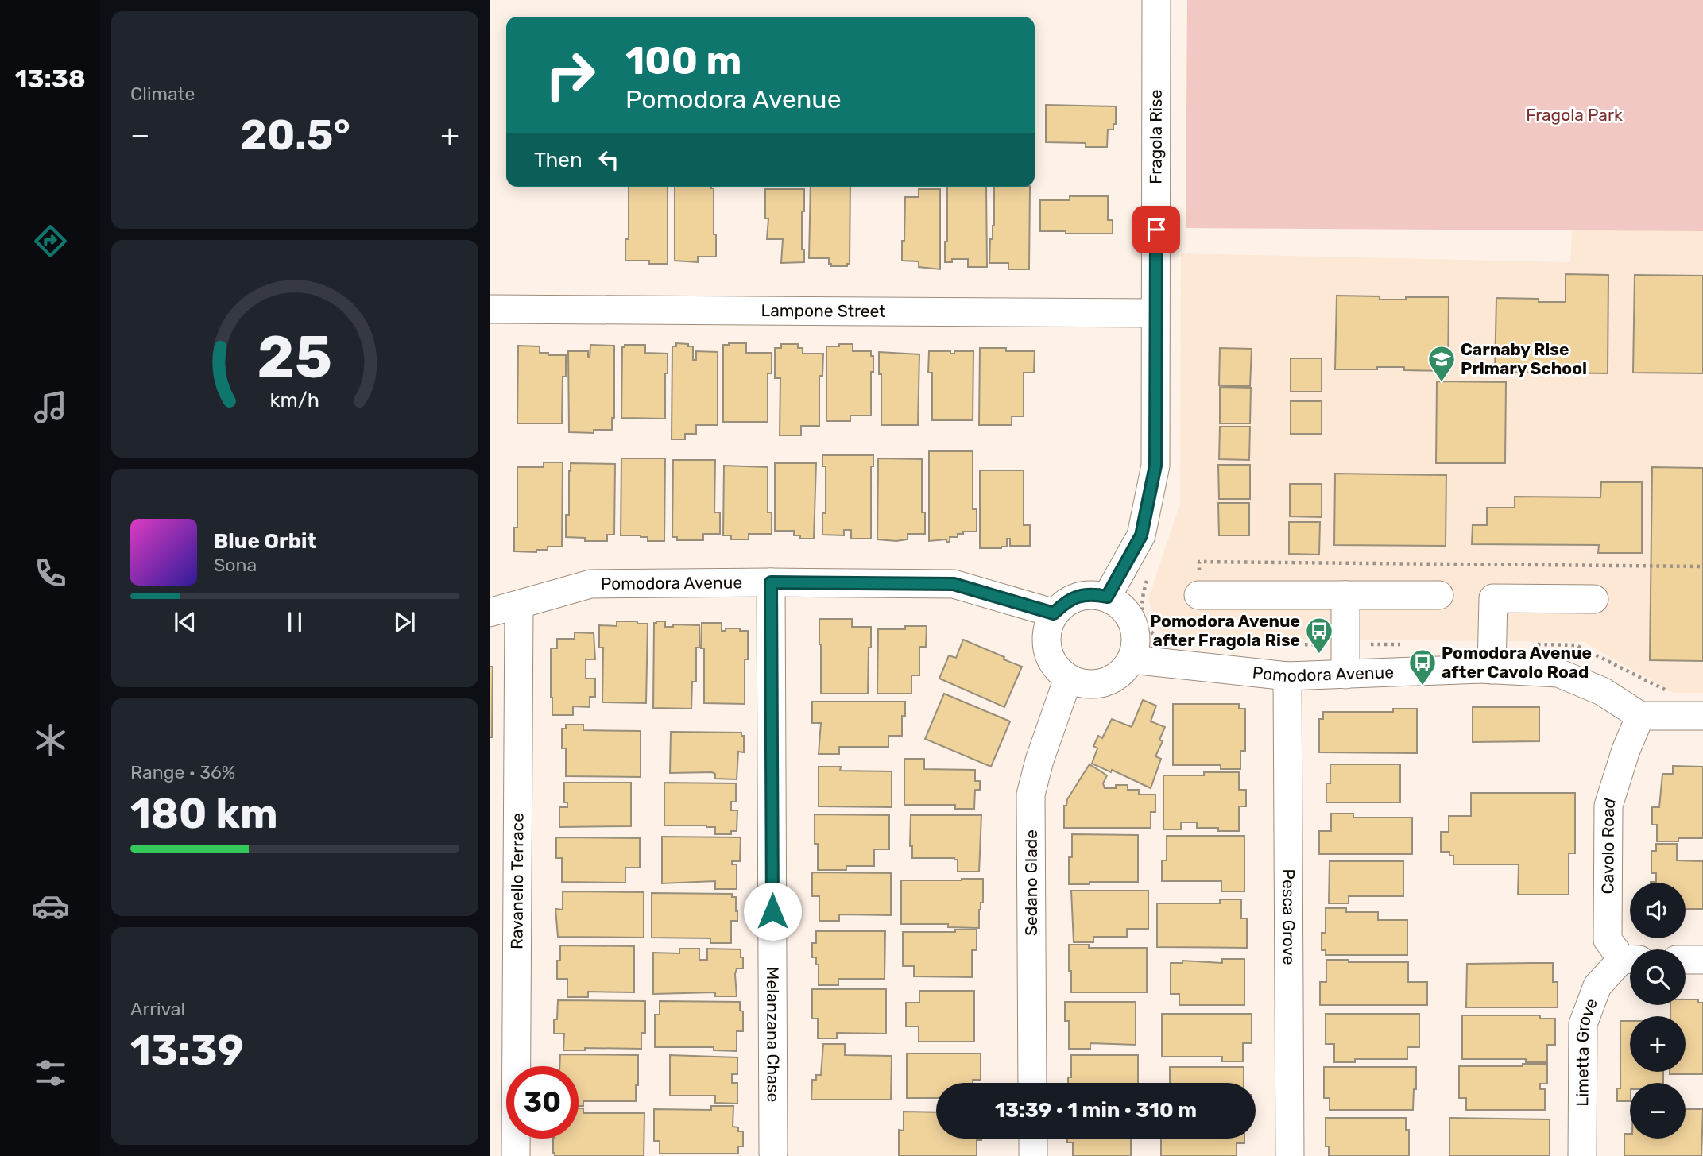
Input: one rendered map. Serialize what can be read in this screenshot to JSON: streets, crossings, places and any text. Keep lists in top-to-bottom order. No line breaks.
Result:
{"streets":{"street":["Fragola Rise","Lampone Street","Pomodora Avenue","Cavolo Road","Ravanello Terrace","Sedano Glade","Pesca Grove","Melanzana Chase","Limetta Grove"]},"crossings":[["Fragola Rise","Lampone Street"],["Fragola Rise","Pomodora Avenue"],["Fragola Rise","Sedano Glade"],["Pomodora Avenue","Cavolo Road"],["Pomodora Avenue","Ravanello Terrace"],["Pomodora Avenue","Sedano Glade"],["Pomodora Avenue","Pesca Grove"],["Pomodora Avenue","Melanzana Chase"]],"parks":["Fragola Park"],"places":{"school or university":["Carnaby Rise Primary School"],"bus stop":["Pomodora Avenue after Fragola Rise","Pomodora Avenue after Cavolo Road"]},"page":{"tabs":"13:38","tile":["Climate",["Range · 36%","180 km"],["Arrival","13:39"]],"turn":["100 m","Pomodora Avenue"],"heat":["−","20.5°","+"],"then":"Then","song":["Blue Orbit","Sona"],"map_buttons":["+","−"],"limit":"30","trip":"13:39 · 1 min · 310 m","gauge":["25","km/h"]}}
